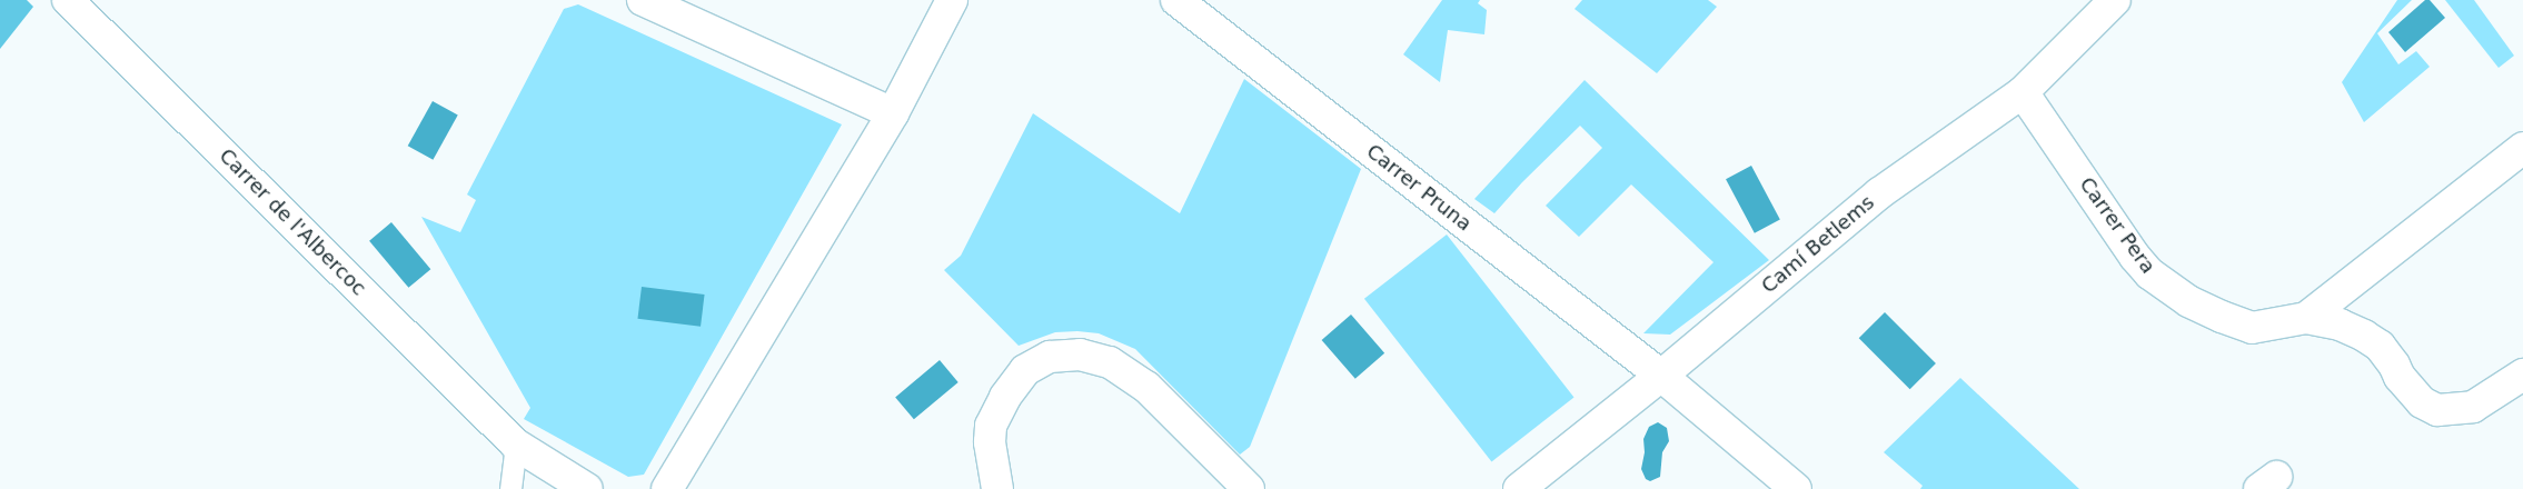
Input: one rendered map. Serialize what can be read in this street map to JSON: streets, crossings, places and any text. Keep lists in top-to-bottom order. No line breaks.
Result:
{"streets":{"street":["Carrer Pruna","Carrer de l'Albercoc","Carrer Pera","Camí Betlems"]},"crossings":[["Carrer Pruna","Camí Betlems"],["Carrer Pera","Camí Betlems"]]}
